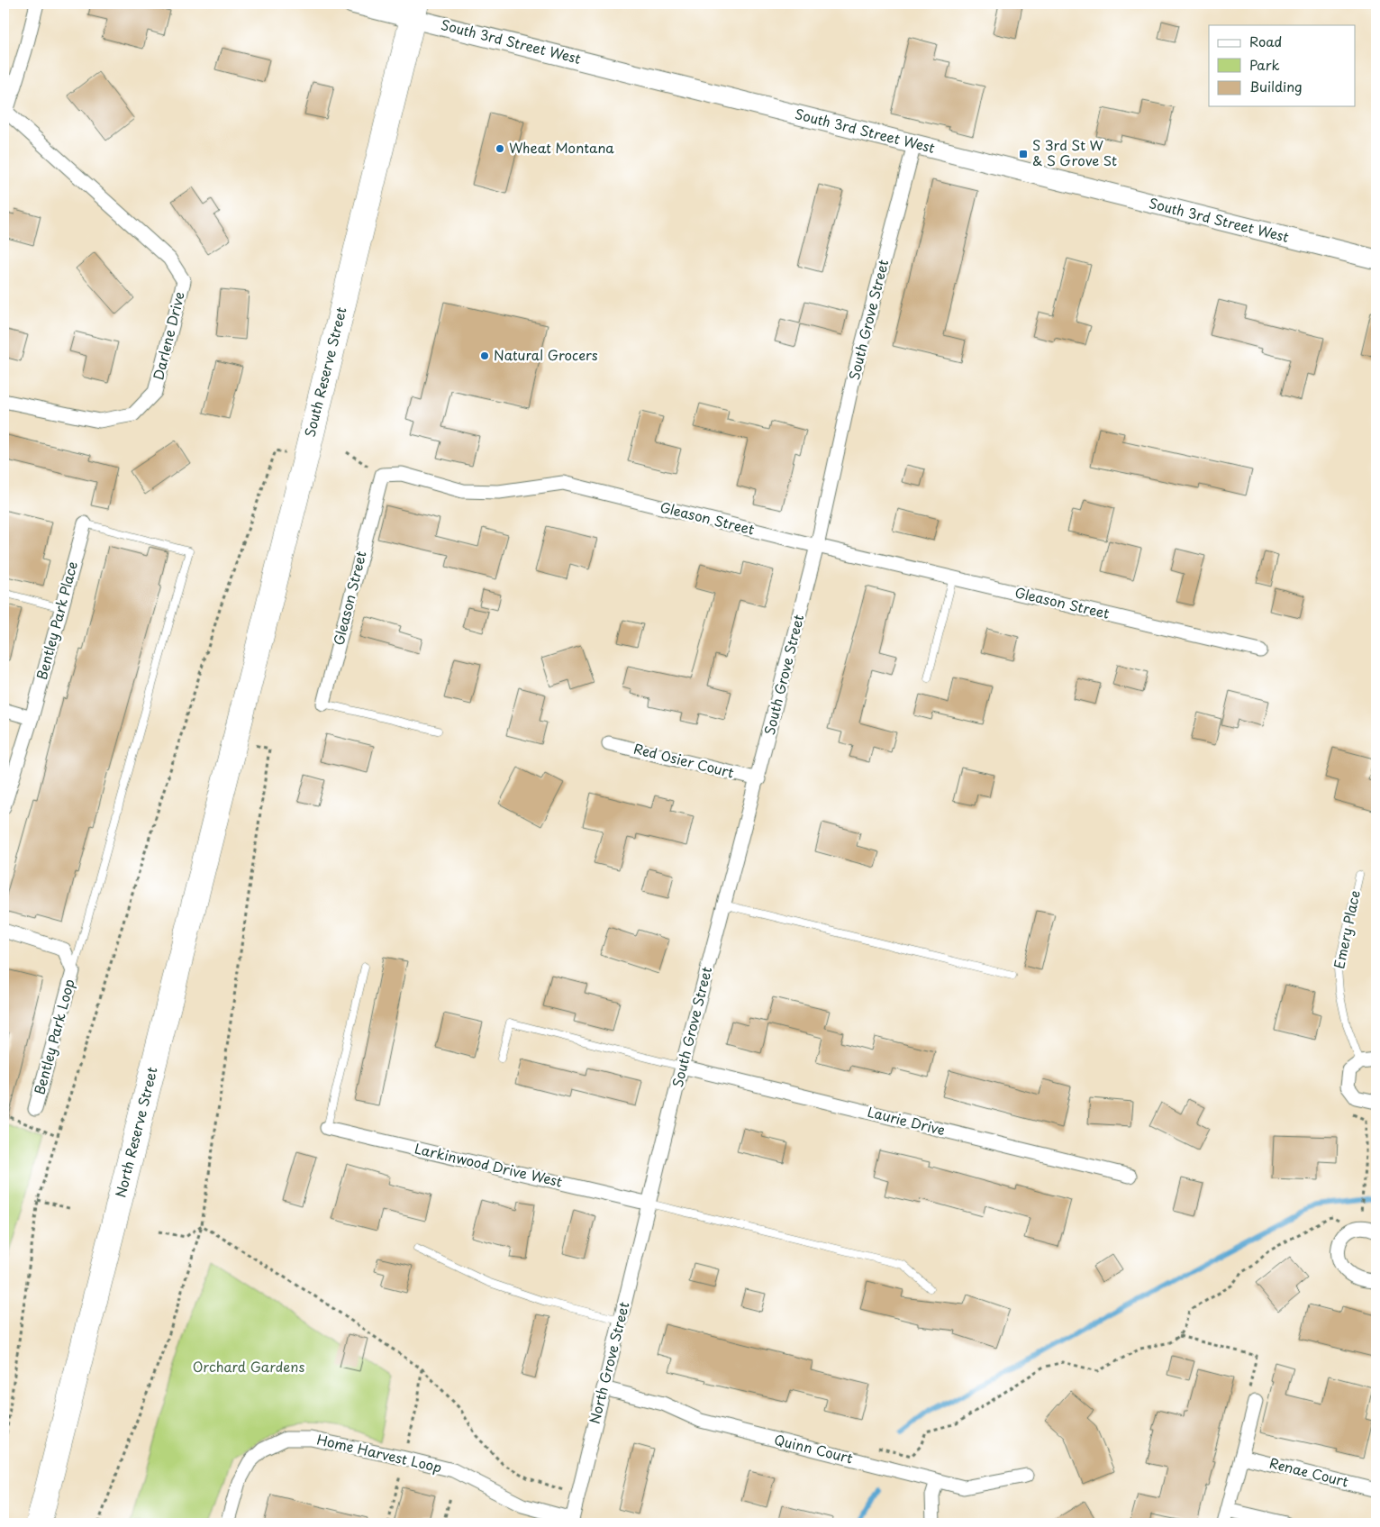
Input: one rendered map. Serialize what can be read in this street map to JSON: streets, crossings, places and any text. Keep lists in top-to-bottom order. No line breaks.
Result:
{"streets":{"highway":["South Reserve Street","North Reserve Street"],"street":["South 3rd Street West","South Grove Street","Darlene Drive","Gleason Street","Bentley Park Place","Red Osier Court","Bentley Park Loop","Laurie Drive","Larkinwood Drive West","North Grove Street","Quinn Court","Home Harvest Loop","Renae Court"],"lane":["Emery Place"]},"crossings":[["South 3rd Street West","South Grove Street"],["South 3rd Street West","South Reserve Street"],["South Grove Street","Gleason Street"],["South Grove Street","Red Osier Court"],["South Grove Street","Laurie Drive"],["South Grove Street","Larkinwood Drive West"],["South Grove Street","North Grove Street"],["South Reserve Street","North Reserve Street"],["Larkinwood Drive West","North Grove Street"],["North Grove Street","Quinn Court"],["North Grove Street","Home Harvest Loop"]],"parks":["Orchard Gardens"],"places":{"other":["Wheat Montana","Natural Grocers"],"transit":["S 3rd St W & S Grove St"]},"legend":["Road","Park","Building"]}
